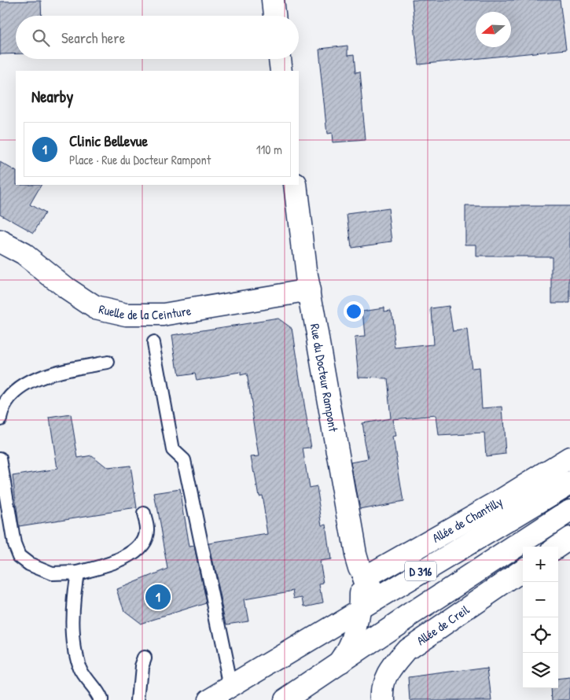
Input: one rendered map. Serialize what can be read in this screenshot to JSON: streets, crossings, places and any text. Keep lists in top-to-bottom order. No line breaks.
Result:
{"streets":{"street":["Ruelle de la Ceinture","Rue du Docteur Rampont","Allée de Chantilly","D 316","Allée de Creil"]},"crossings":[["Ruelle de la Ceinture","Rue du Docteur Rampont"],["Rue du Docteur Rampont","Allée de Chantilly"],["Rue du Docteur Rampont","D 316"]],"north":"left","page":{"search":"Search here","heading":"Nearby","list":[{"mark":"1","name":"Clinic Bellevue","note":"Place · Rue du Docteur Rampont","value":"110 m"}],"map_buttons":["+","−"],"pins":"1"}}
